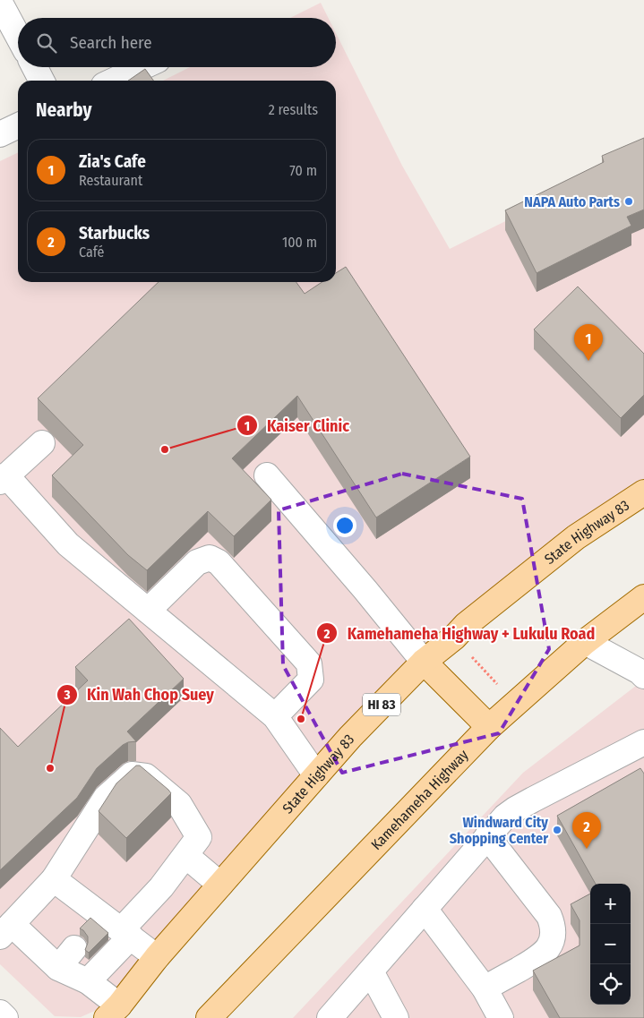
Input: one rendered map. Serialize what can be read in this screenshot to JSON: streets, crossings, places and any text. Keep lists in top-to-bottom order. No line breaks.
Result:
{"streets":{"main road":["State Highway 83","HI 83","Kamehameha Highway"]},"places":["NAPA Auto Parts","Kaiser Clinic","Kamehameha Highway + Lukulu Road","Kin Wah Chop Suey","Windward City Shopping Center"],"page":{"search":"Search here","heading":["Nearby","2 results"],"list":[{"mark":"1","name":"Zia's Cafe","note":"Restaurant","value":"70 m"},{"mark":"2","name":"Starbucks","note":"Café","value":"100 m"}],"pins":["1","2"],"map_buttons":["+","−"]}}
